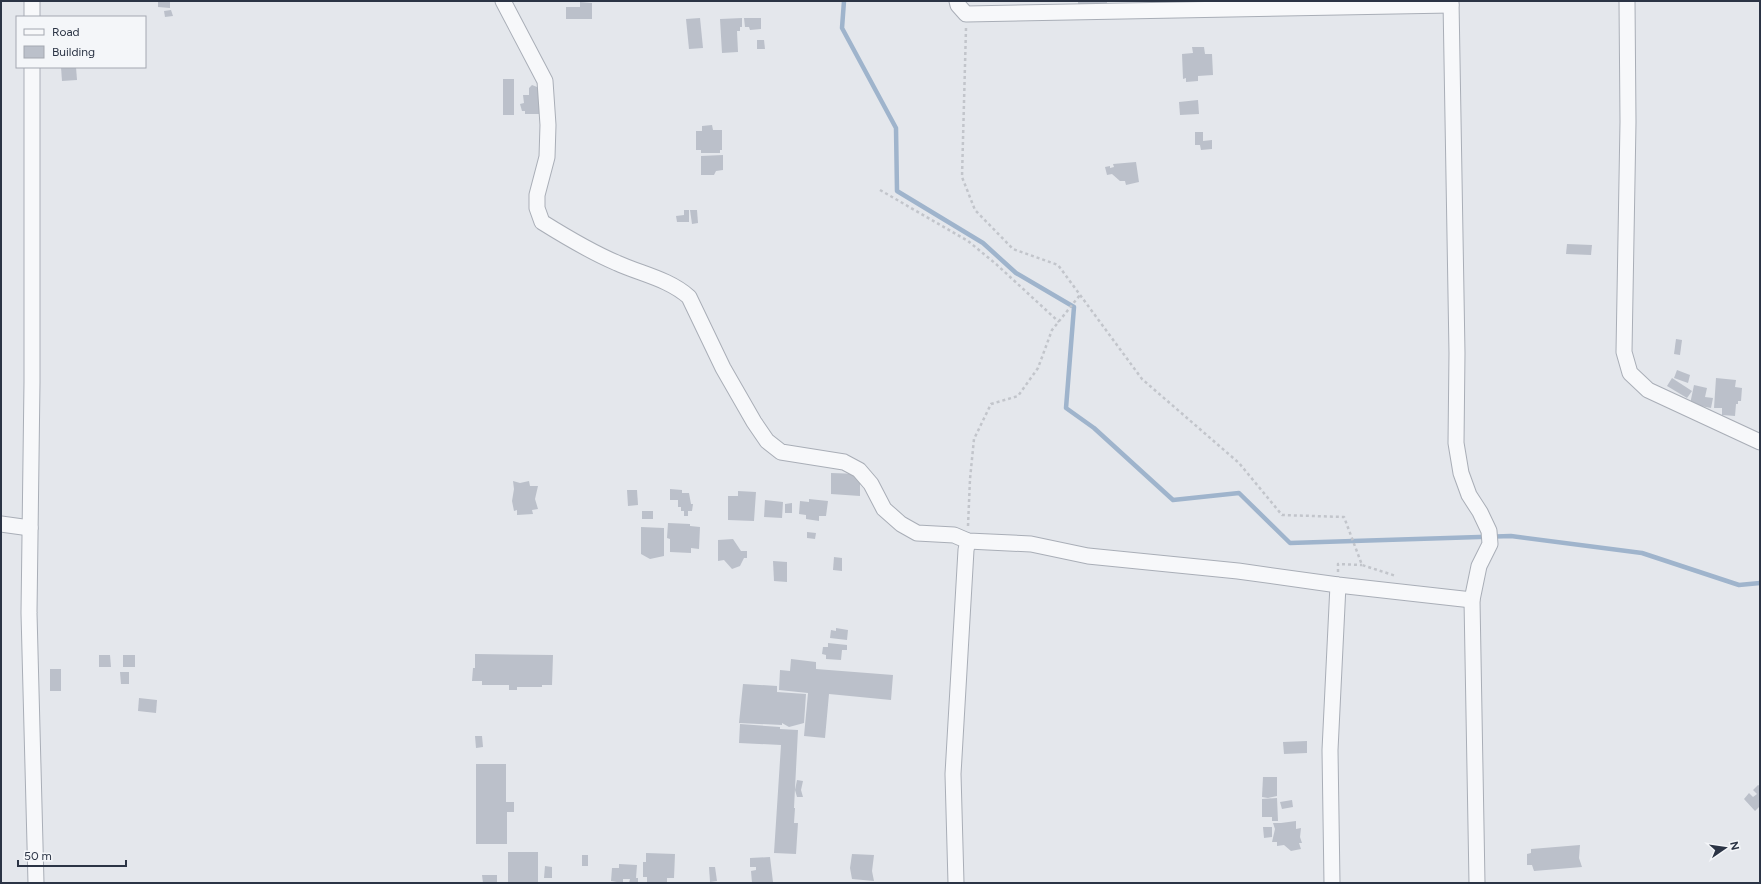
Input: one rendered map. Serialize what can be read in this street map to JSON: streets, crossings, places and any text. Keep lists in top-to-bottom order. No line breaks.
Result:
{"legend":["Road","Building"],"scale_bar":"50 m","north":"right"}
